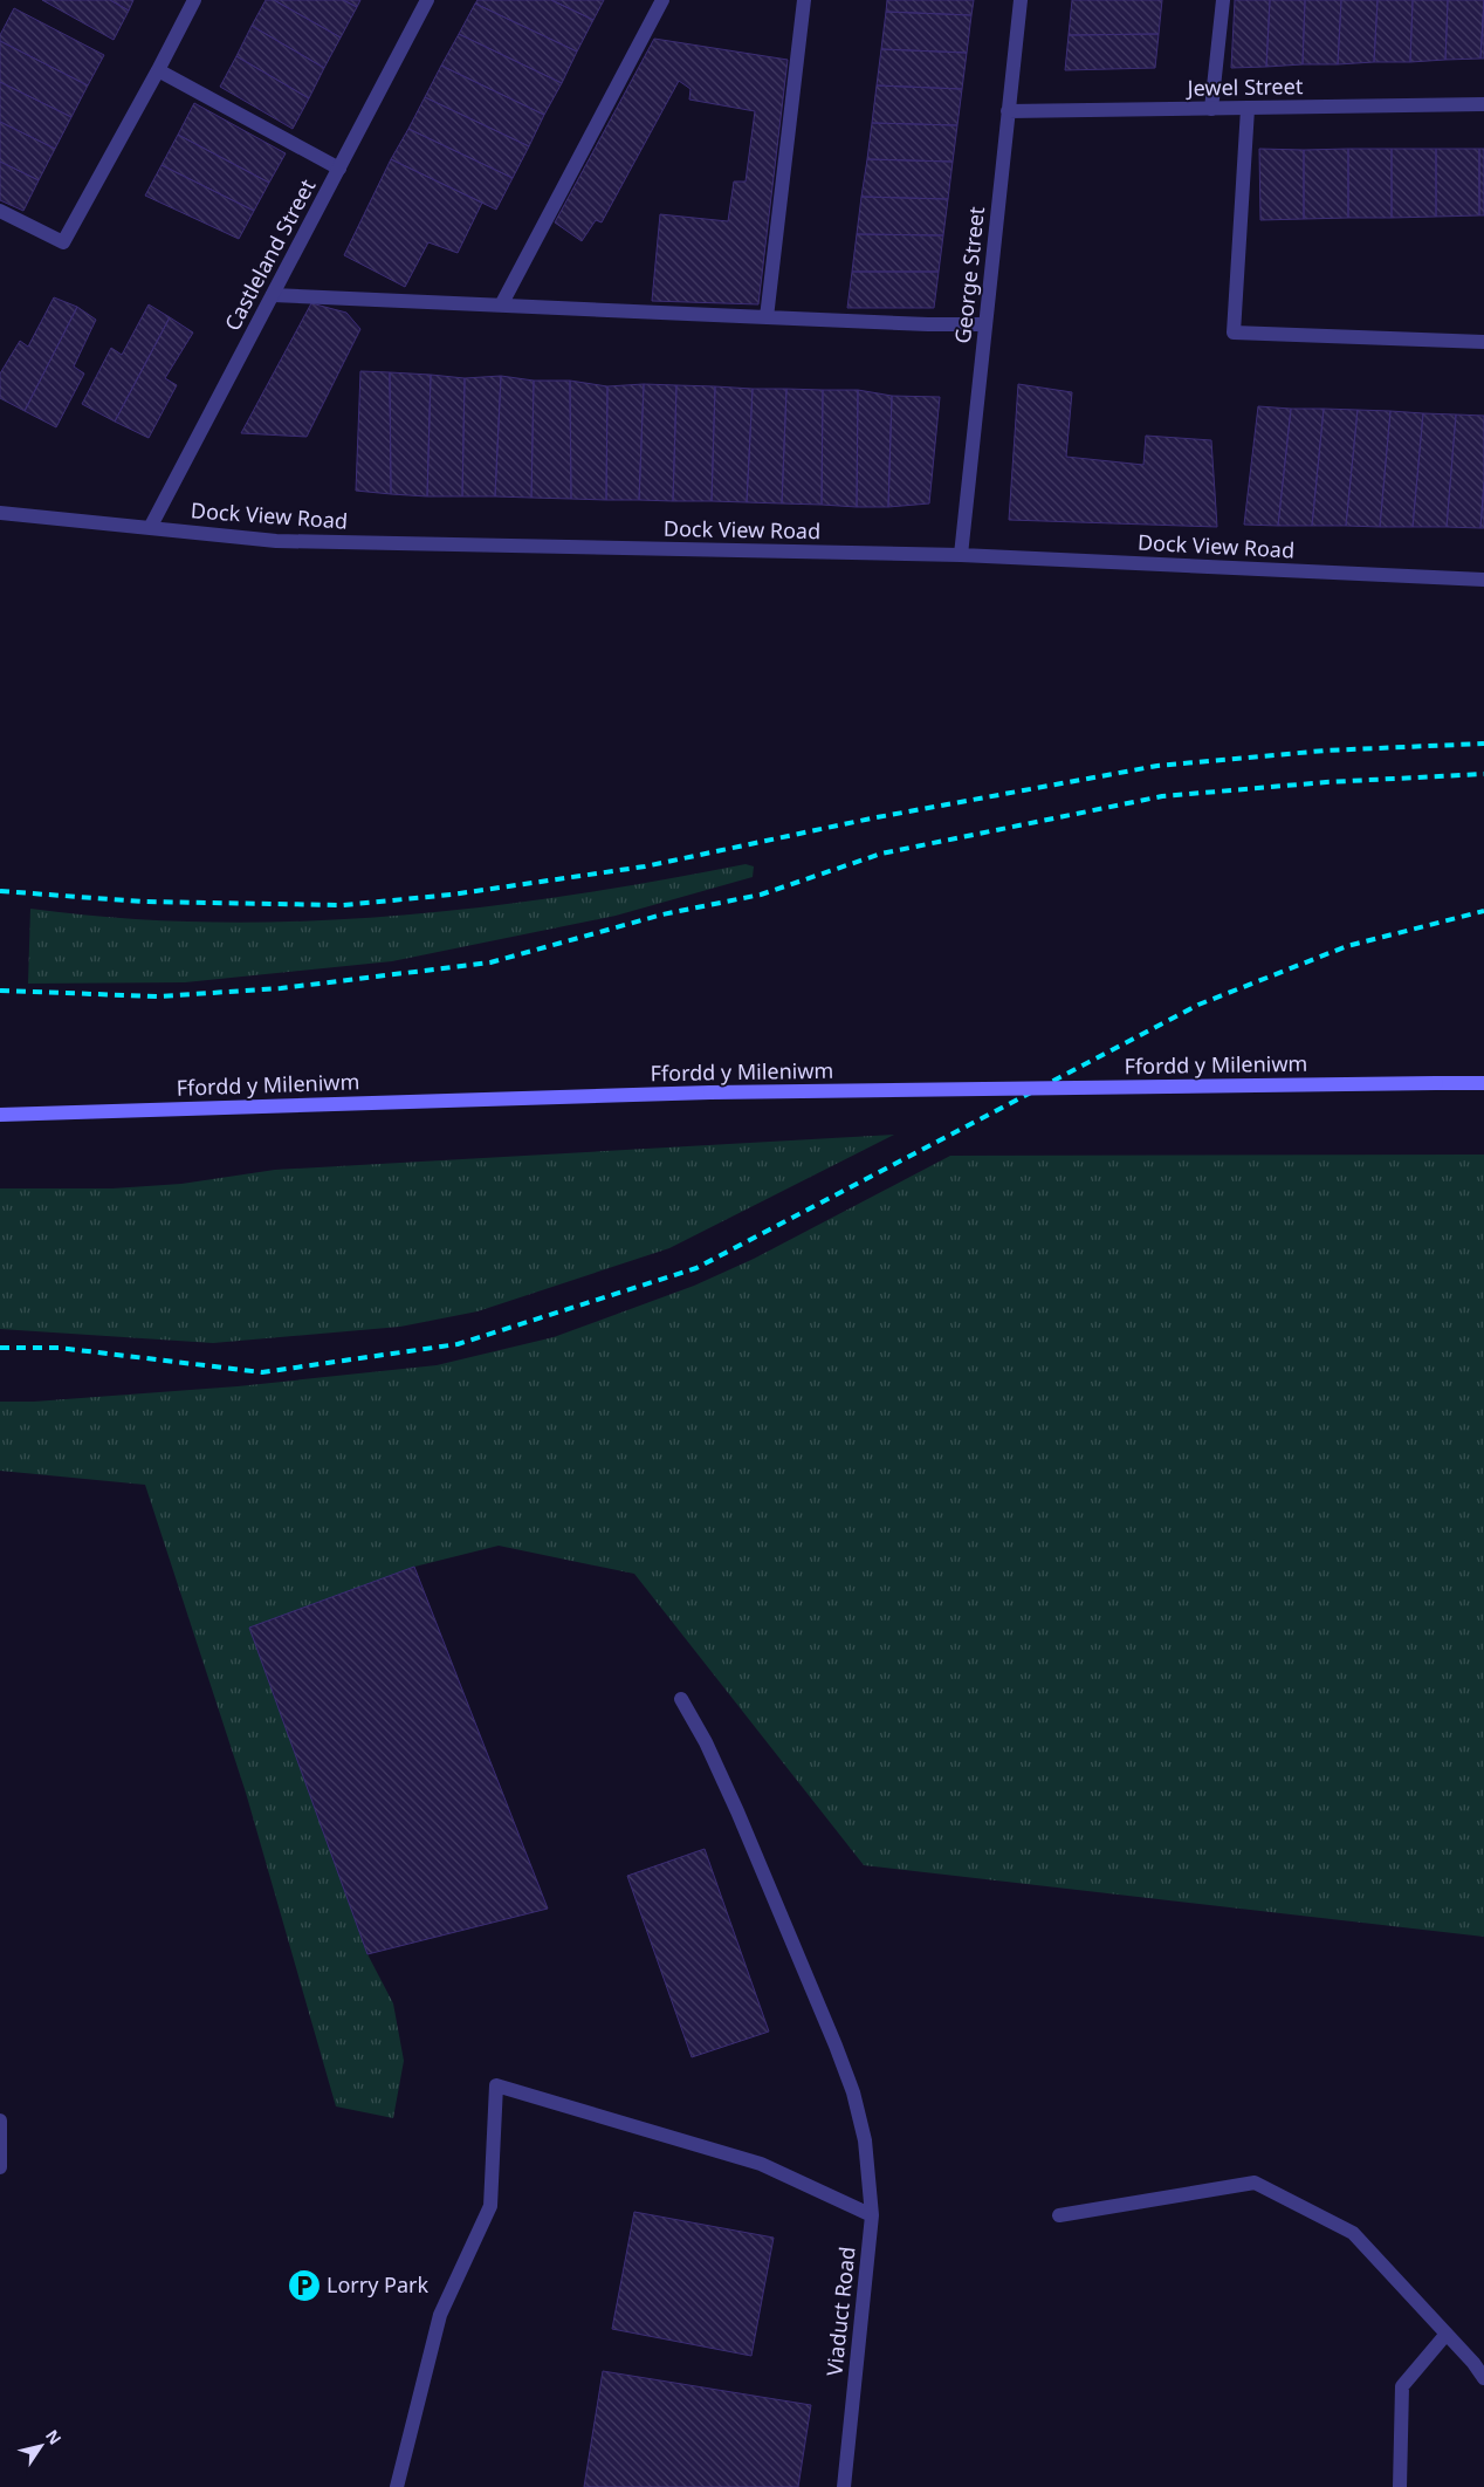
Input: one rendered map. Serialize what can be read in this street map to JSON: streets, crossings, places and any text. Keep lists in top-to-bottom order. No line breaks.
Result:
{"streets":{"street":["Jewel Street","Castleland Street","George Street","Dock View Road","Ffordd y Mileniwm","Viaduct Road"]},"crossings":[["Jewel Street","George Street"],["Castleland Street","Dock View Road"],["George Street","Dock View Road"]],"places":{"parking":["Lorry Park"]},"north":"top right"}
